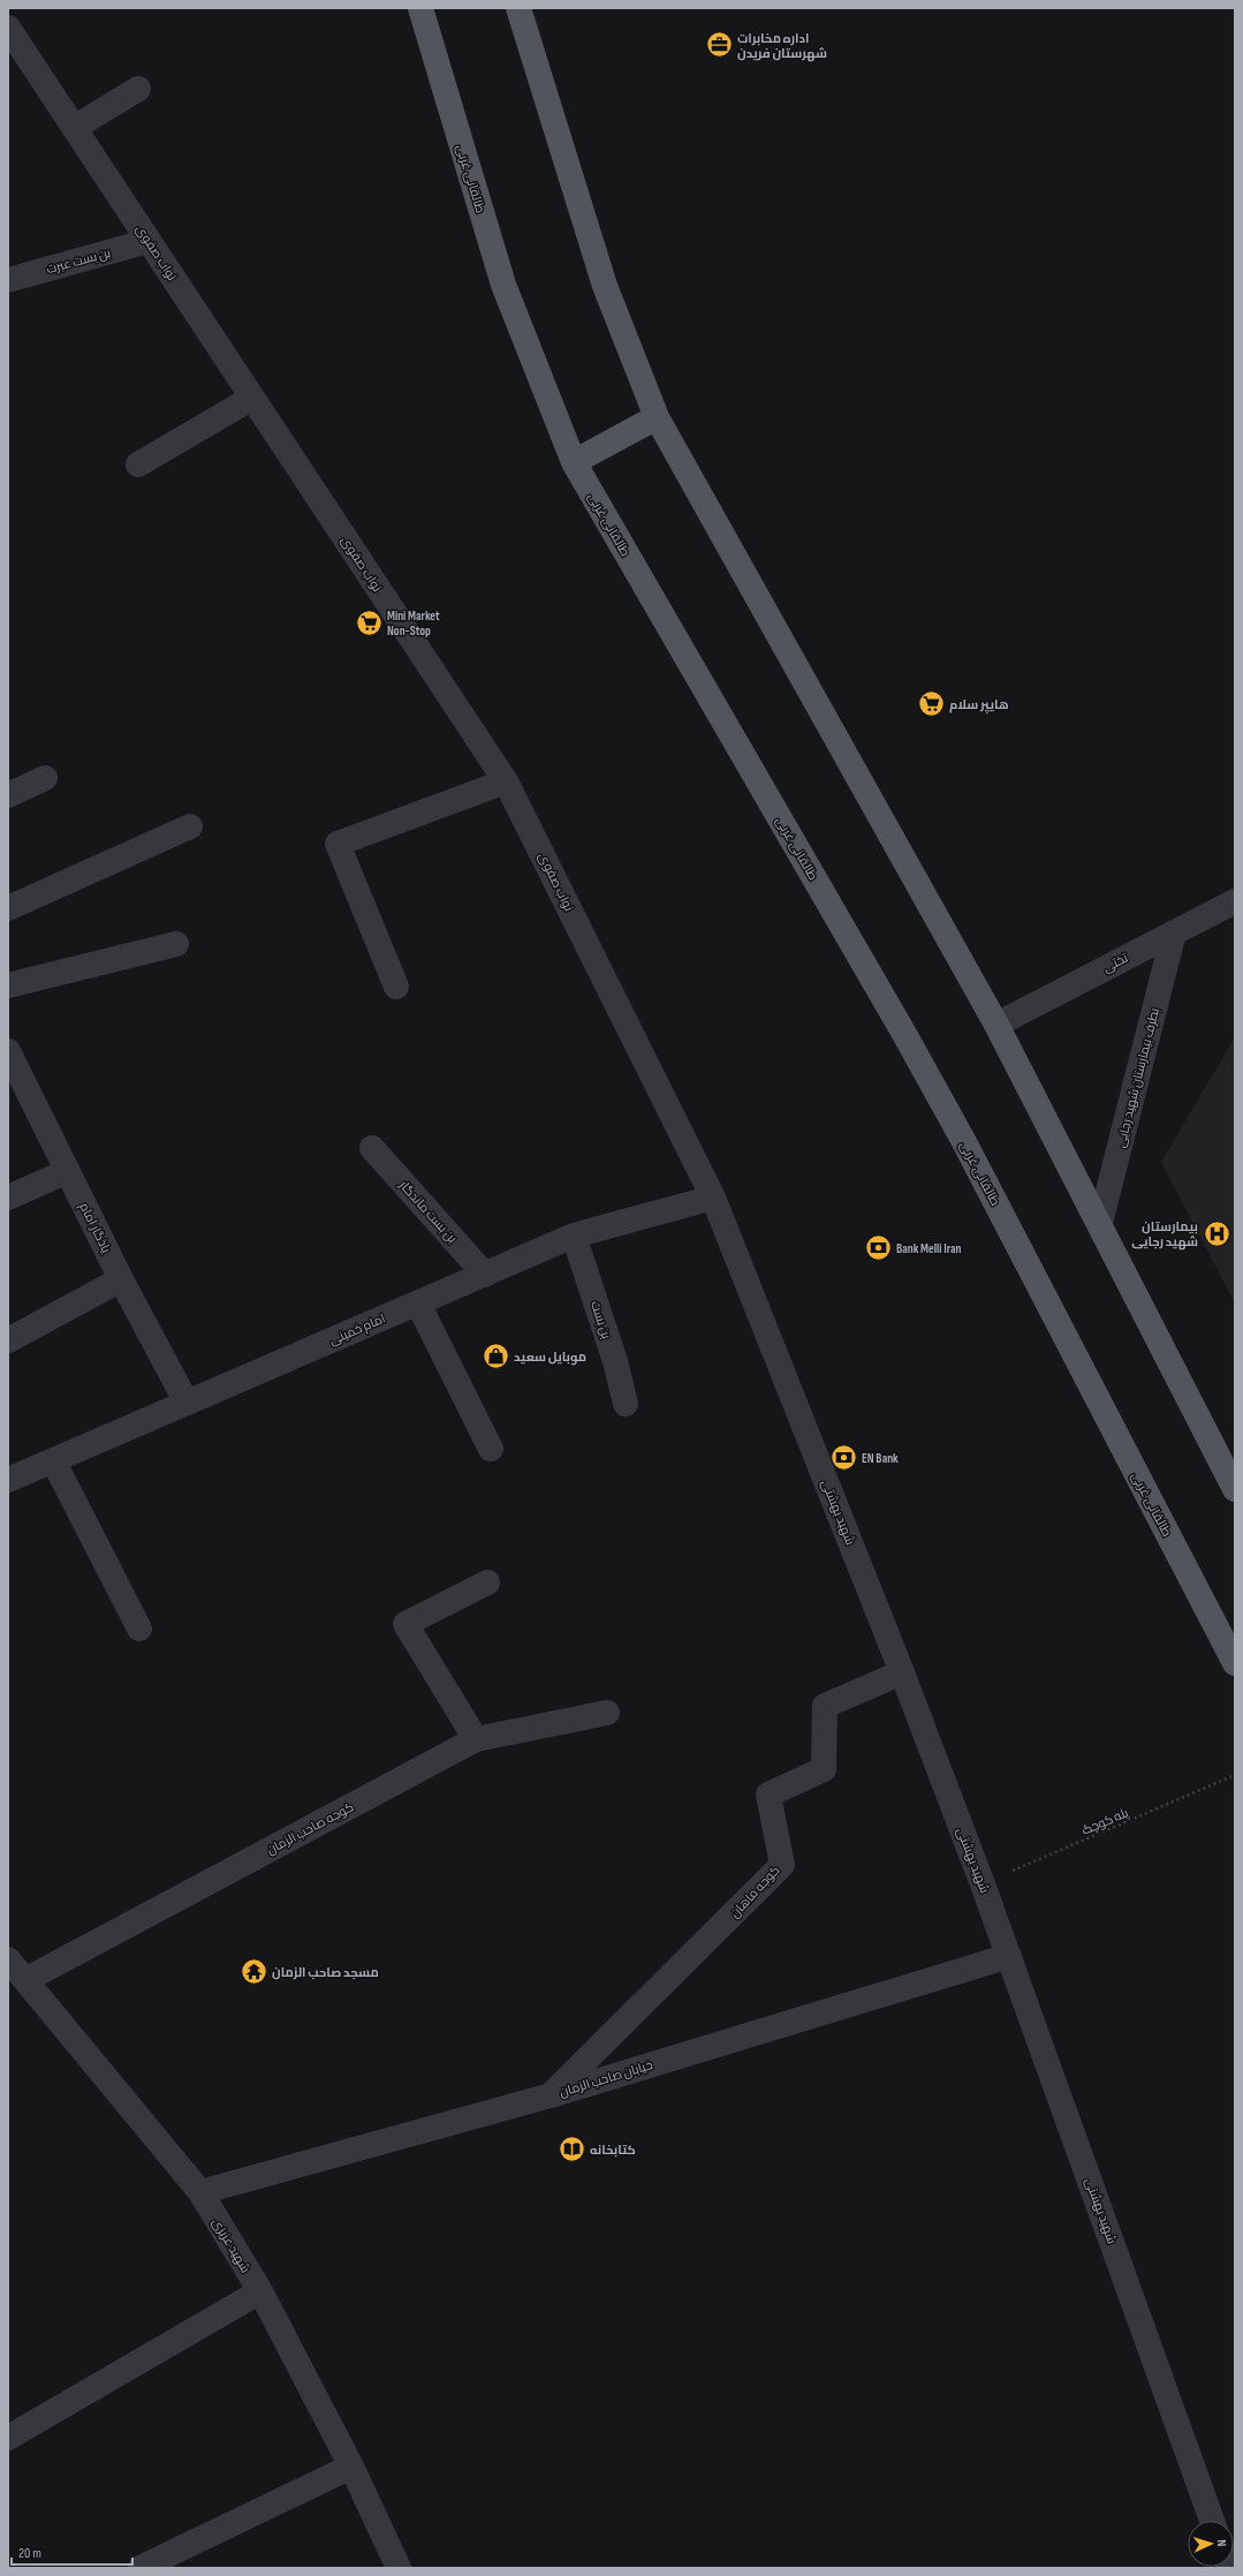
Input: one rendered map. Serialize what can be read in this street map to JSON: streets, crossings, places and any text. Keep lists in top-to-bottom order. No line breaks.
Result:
{"streets":{"main road":["طالقانی غربی"],"street":["نواب صفوی","بن بست عبرت","تختی","بطرف بیمارستان شهید رجایی","بن بست ماندگار","یاذگار امام","بن بست","امام خمینی","شهید بهشتی","کوجه صاحب الزمان","کوجه ماهان","خیابان صاحب الزمان","شهید عزیزی"],"path":["پله کوچک"]},"crossings":[["نواب صفوی","بن بست عبرت"],["نواب صفوی","امام خمینی"],["نواب صفوی","شهید بهشتی"],["تختی","بطرف بیمارستان شهید رجایی"],["بن بست ماندگار","امام خمینی"],["یاذگار امام","امام خمینی"],["بن بست","امام خمینی"],["امام خمینی","شهید بهشتی"],["شهید بهشتی","پله کوچک"],["شهید بهشتی","کوجه ماهان"],["شهید بهشتی","خیابان صاحب الزمان"],["کوجه صاحب الزمان","شهید عزیزی"],["کوجه ماهان","خیابان صاحب الزمان"],["خیابان صاحب الزمان","شهید عزیزی"]],"places":{"office":["اداره مخابرات شهرستان فریدن"],"supermarket":["Mini Market Non-Stop","هایپر سلام"],"hospital":["بیمارستان شهید رجایی"],"bank":["Bank Melli Iran","EN Bank"],"shop":["موبایل سعید"],"temple":["مسجد صاحب الزمان"],"library":["کتابخانه"]},"scale_bar":"20 m","north":"right"}
